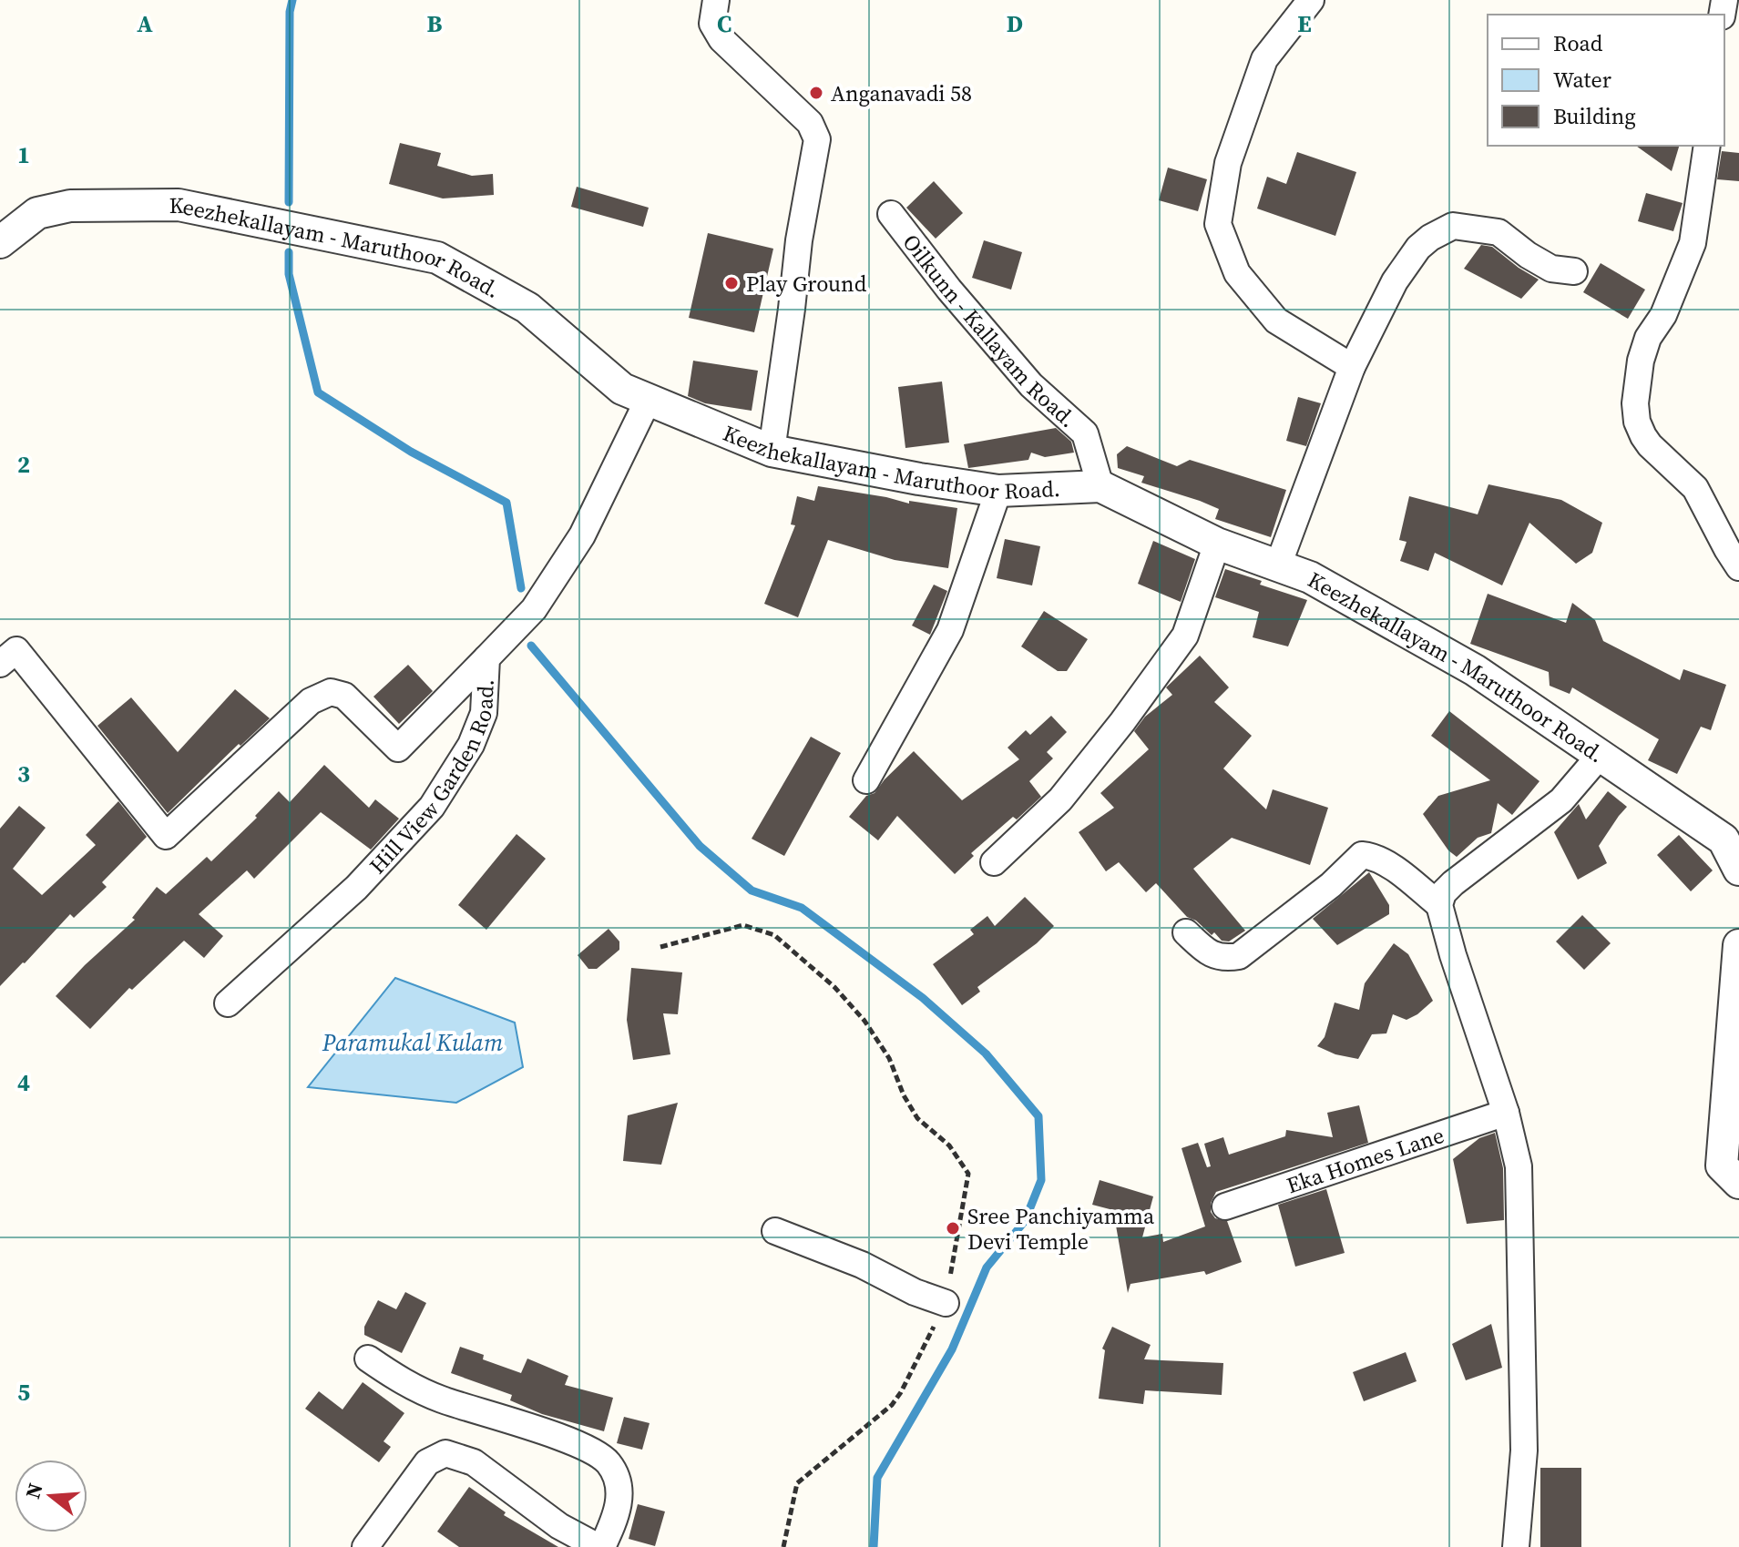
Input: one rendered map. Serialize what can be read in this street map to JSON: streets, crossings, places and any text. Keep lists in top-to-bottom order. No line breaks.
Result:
{"streets":{"street":["Keezhekallayam - Maruthoor Road.","Oilkunn - Kallayam Road.","Hill View Garden Road.","Eka Homes Lane"]},"crossings":[["Keezhekallayam - Maruthoor Road.","Oilkunn - Kallayam Road."],["Keezhekallayam - Maruthoor Road.","Hill View Garden Road."]],"water":["Paramukal Kulam"],"places":["Anganavadi 58","Play Ground","Sree Panchiyamma Devi Temple"],"legend":["Road","Water","Building"],"north":"left","grid":{"columns":["A","B","C","D","E"],"rows":["1","2","3","4","5"]}}
